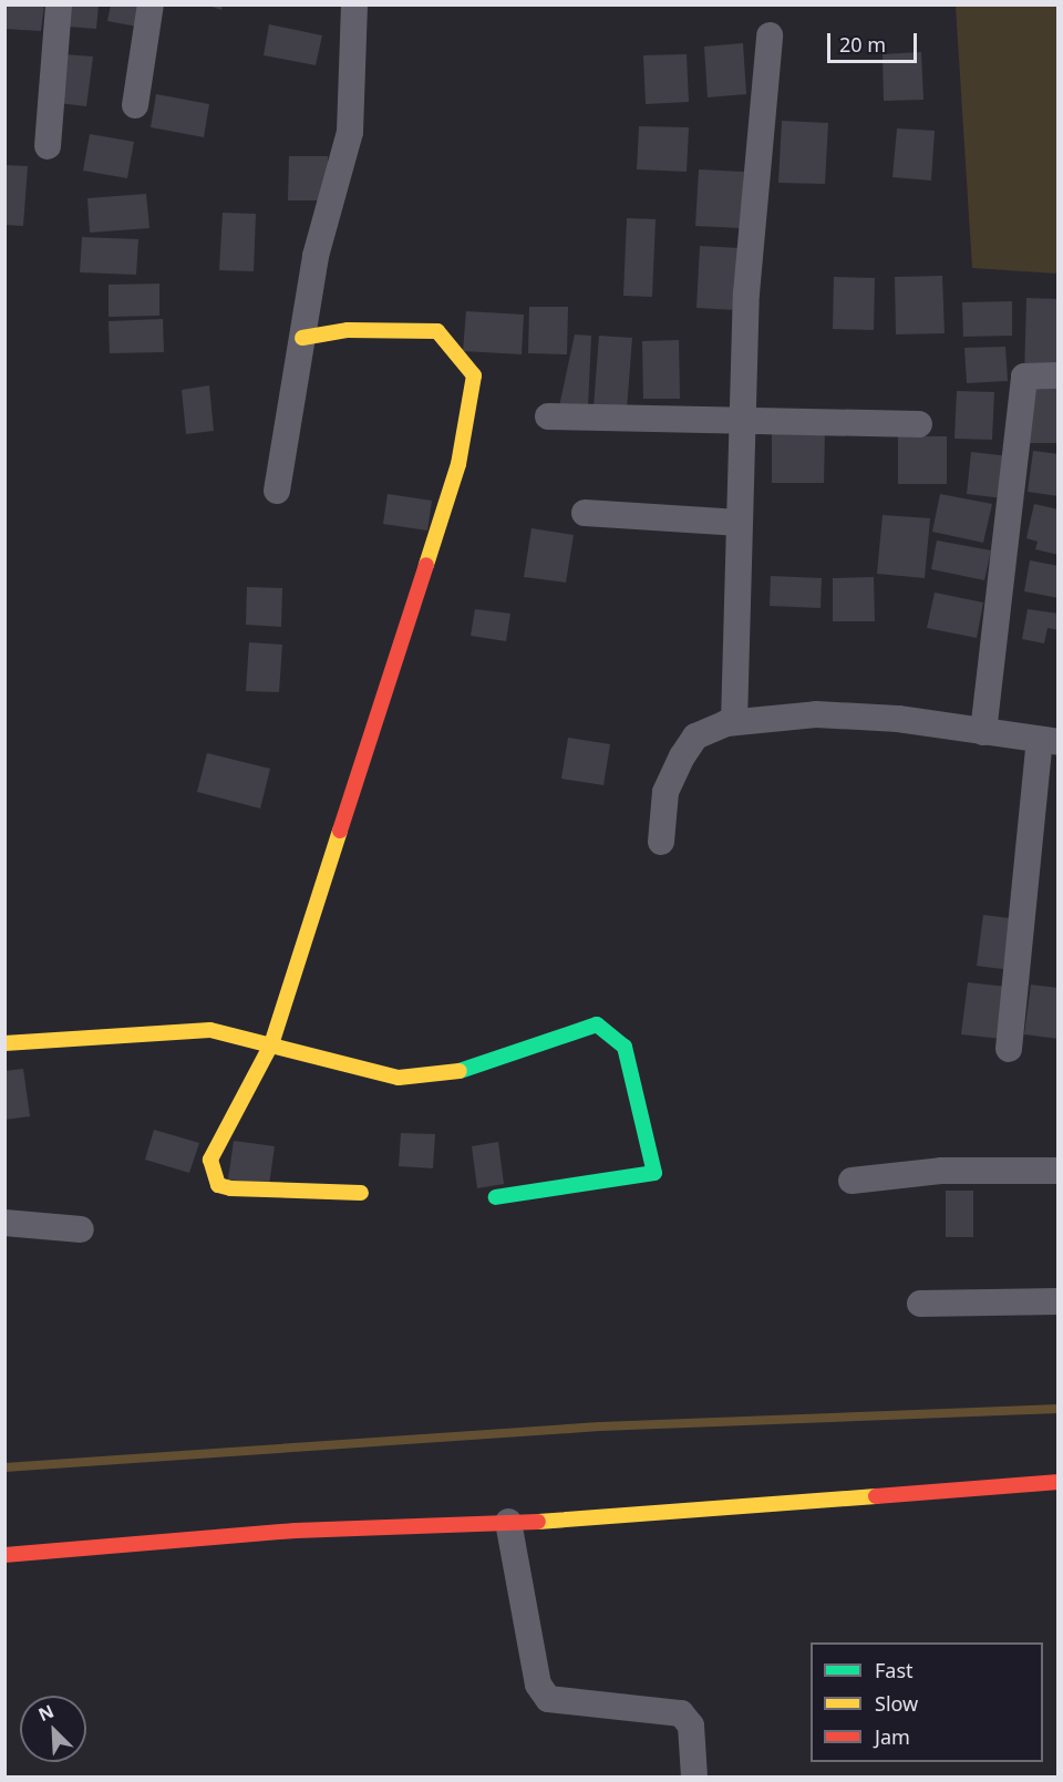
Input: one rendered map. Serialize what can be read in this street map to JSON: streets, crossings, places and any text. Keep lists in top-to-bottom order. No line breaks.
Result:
{"legend":["Fast","Slow","Jam"],"scale_bar":"20 m","north":"top left"}
